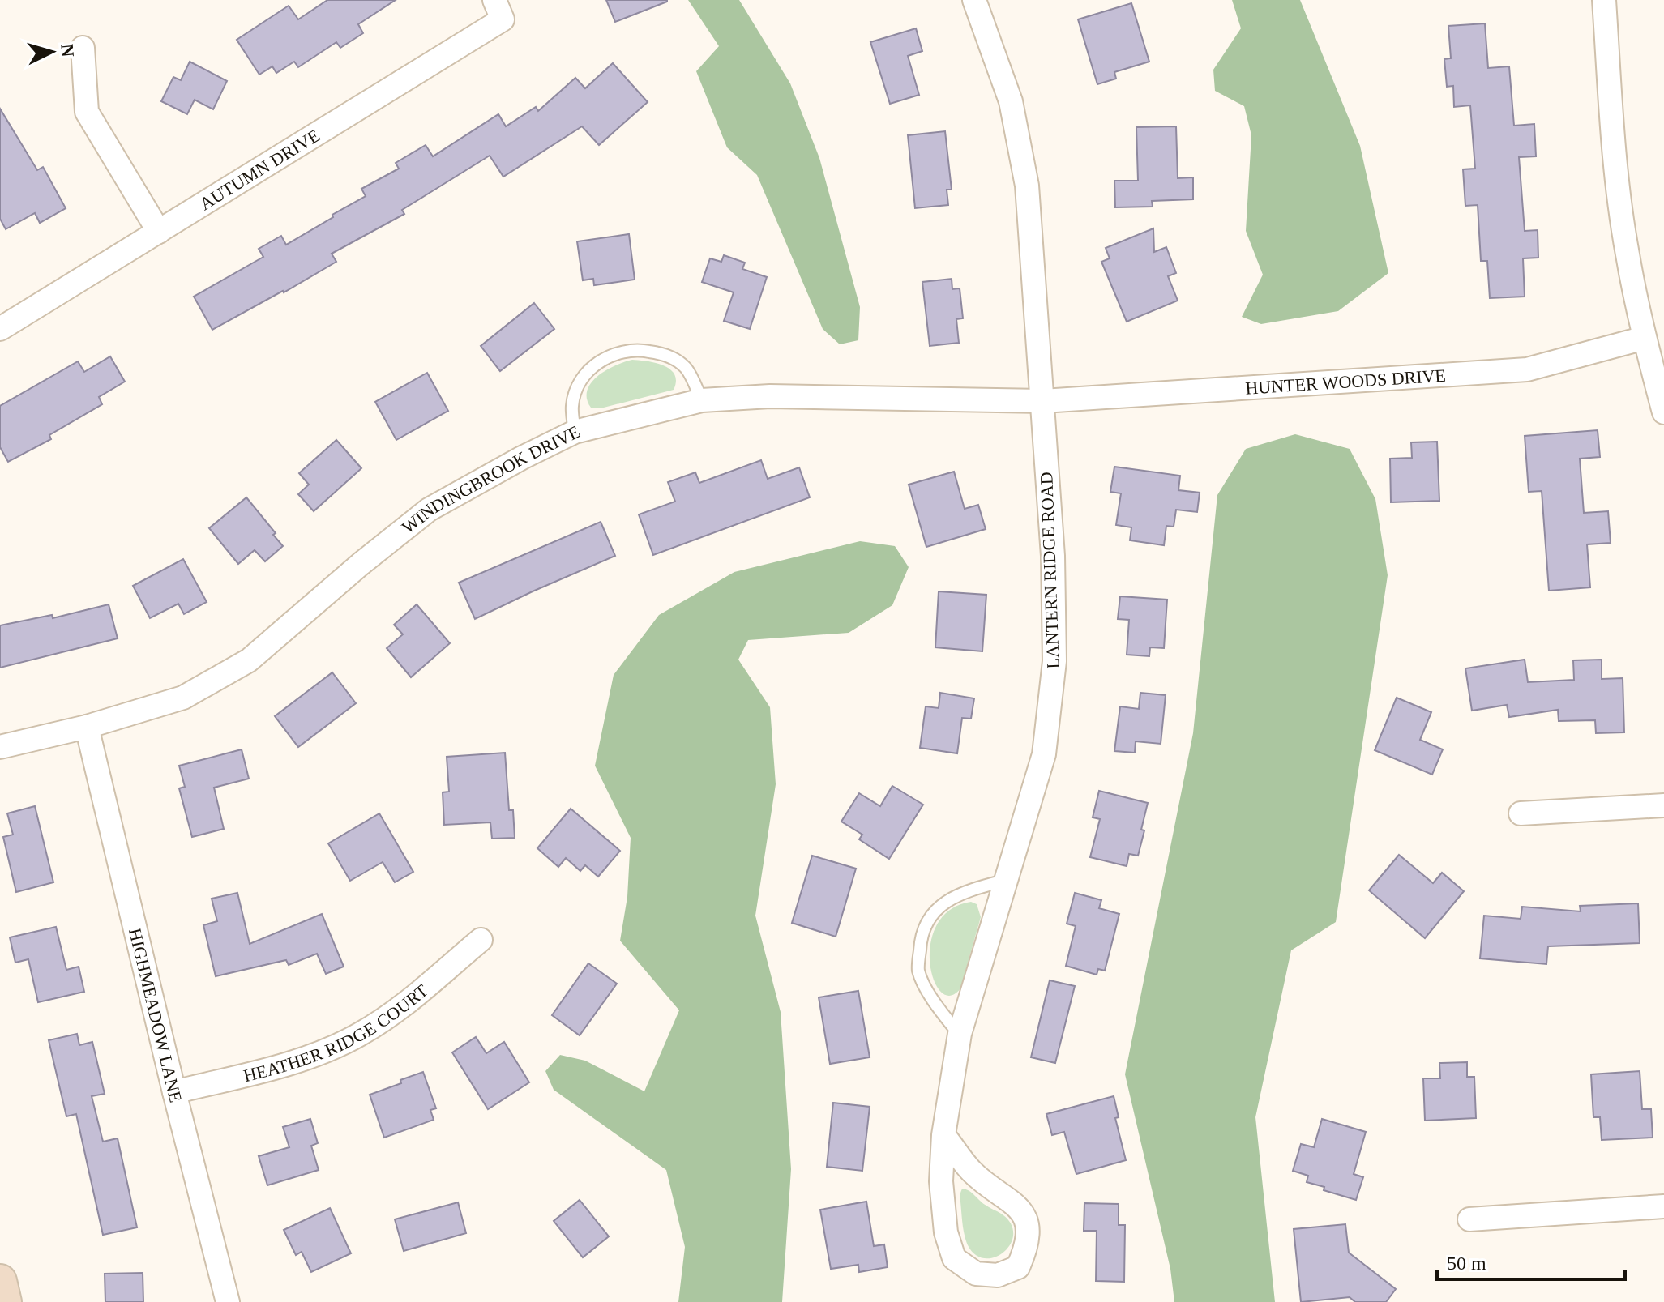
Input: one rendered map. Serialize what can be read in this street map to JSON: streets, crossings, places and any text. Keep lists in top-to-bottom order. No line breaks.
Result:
{"streets":{"street":["AUTUMN DRIVE","HUNTER WOODS DRIVE","WINDINGBROOK DRIVE","LANTERN RIDGE ROAD","HIGHMEADOW LANE","HEATHER RIDGE COURT"]},"crossings":[["HUNTER WOODS DRIVE","WINDINGBROOK DRIVE"],["HUNTER WOODS DRIVE","LANTERN RIDGE ROAD"],["WINDINGBROOK DRIVE","LANTERN RIDGE ROAD"],["WINDINGBROOK DRIVE","HIGHMEADOW LANE"],["HIGHMEADOW LANE","HEATHER RIDGE COURT"]],"scale_bar":"50 m","north":"right"}
